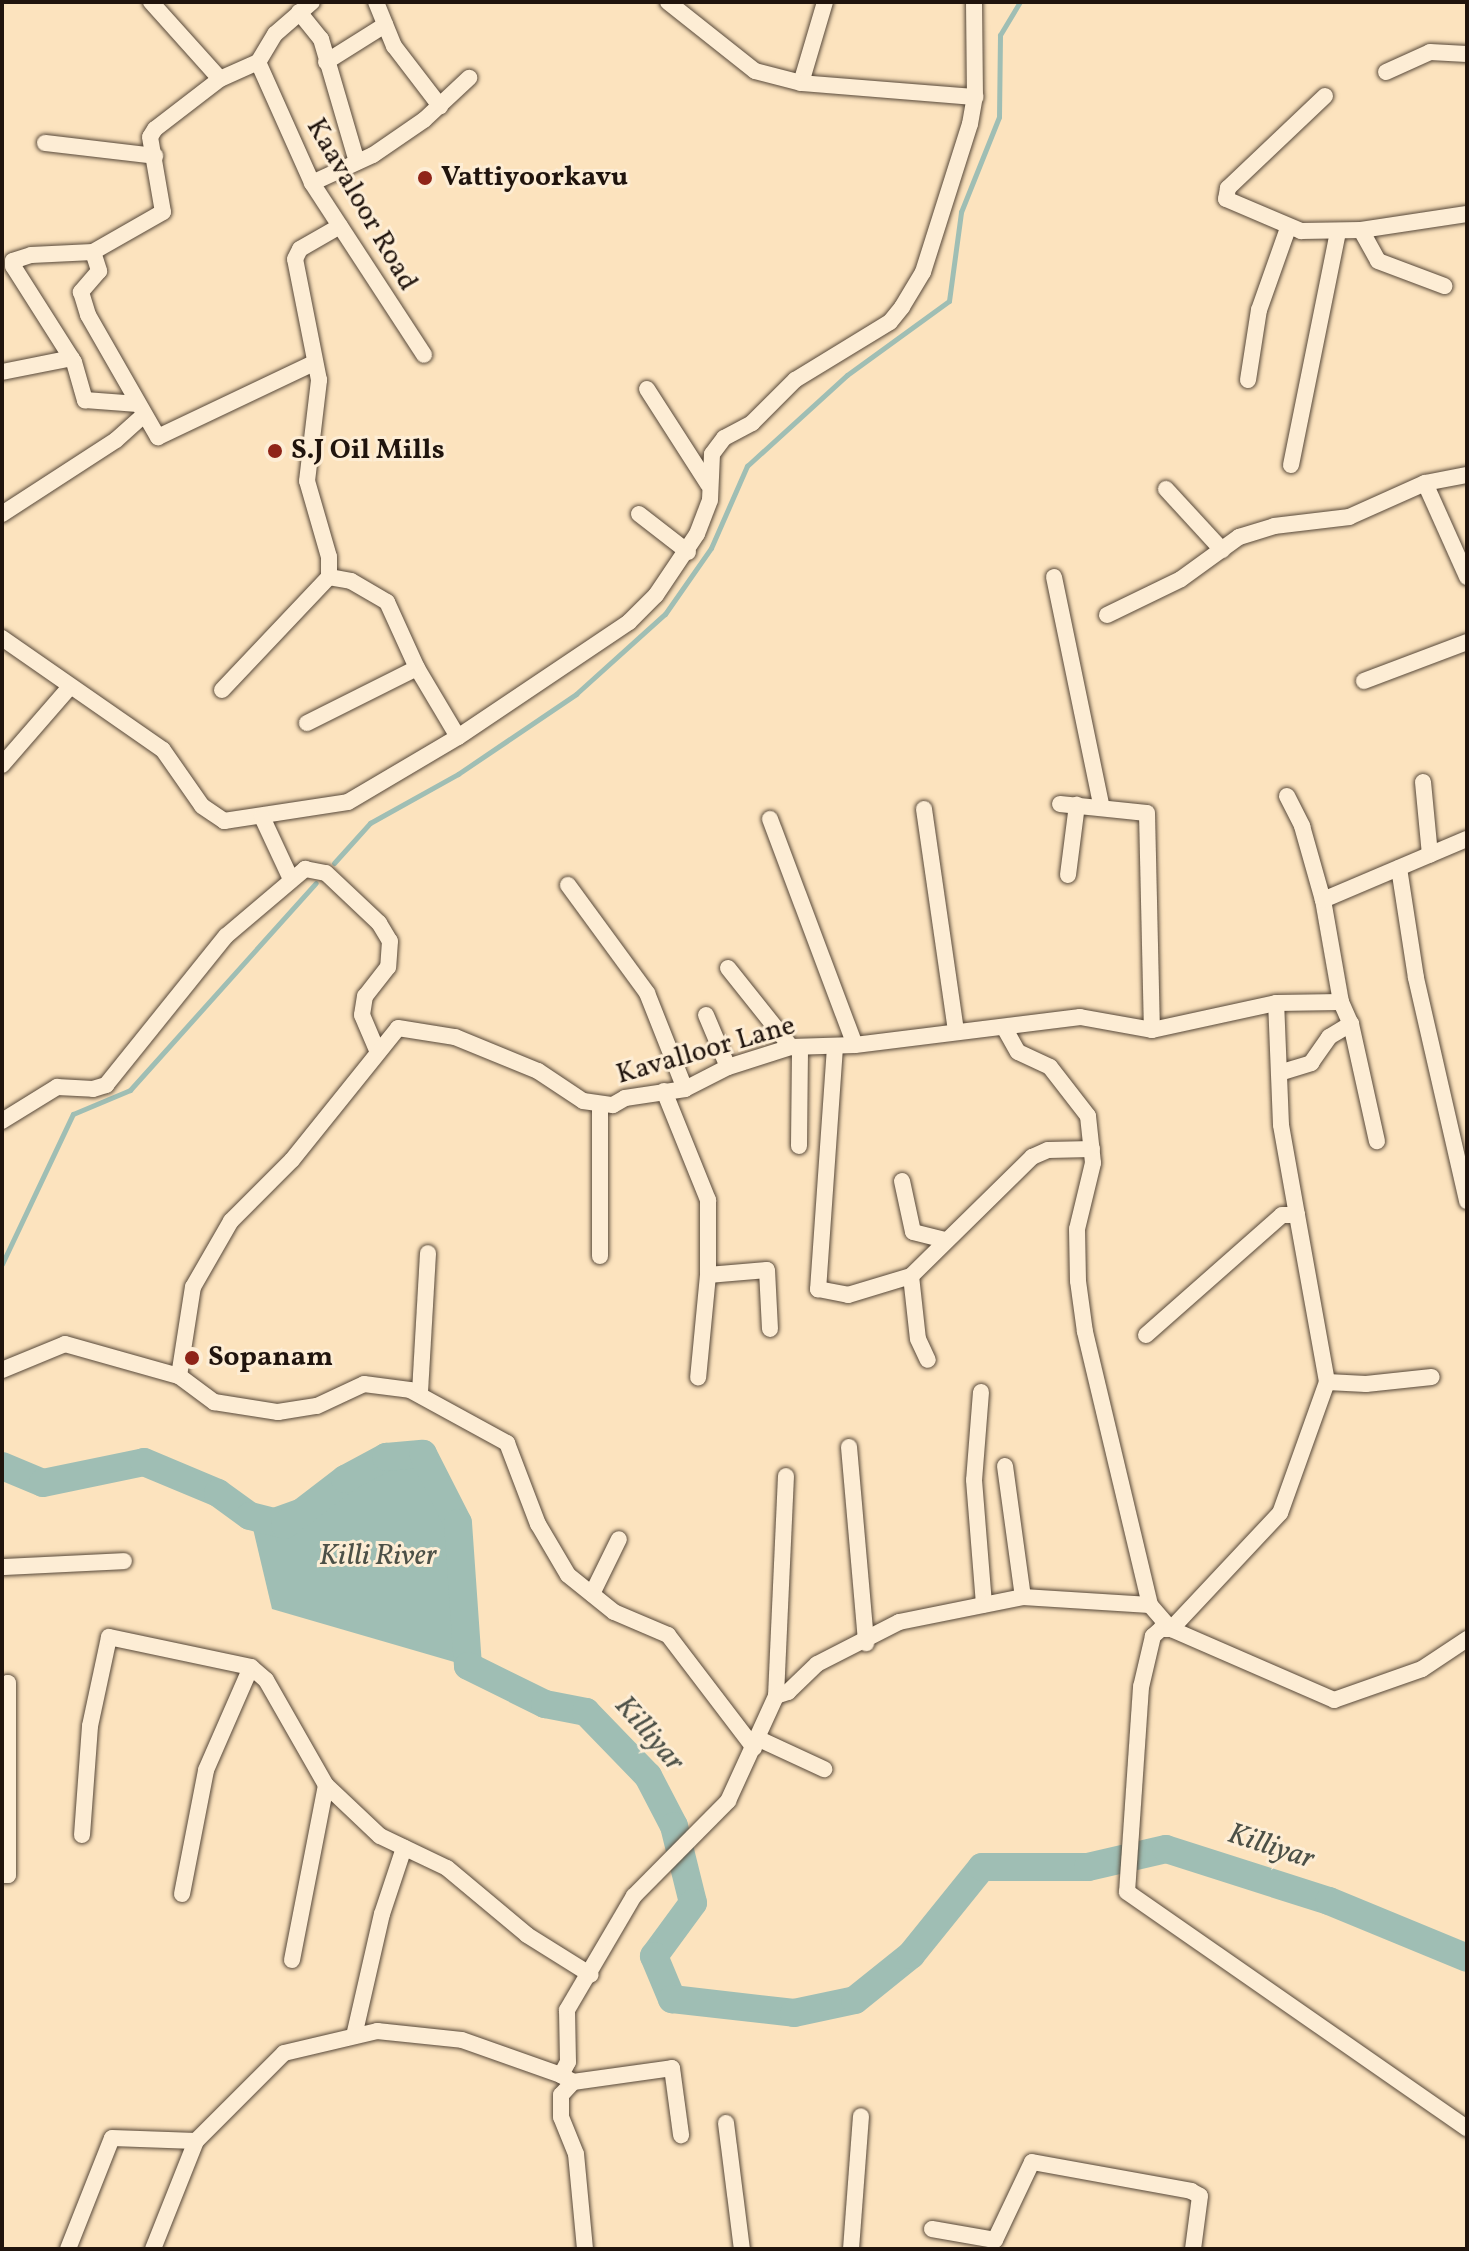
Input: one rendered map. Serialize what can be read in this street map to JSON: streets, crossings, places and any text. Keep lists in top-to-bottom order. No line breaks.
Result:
{"streets":{"street":["Kaavaloor Road","Kavalloor Lane"]},"water":["Killi River","Killiyar"],"places":["Vattiyoorkavu","S.J Oil Mills","Sopanam"]}
